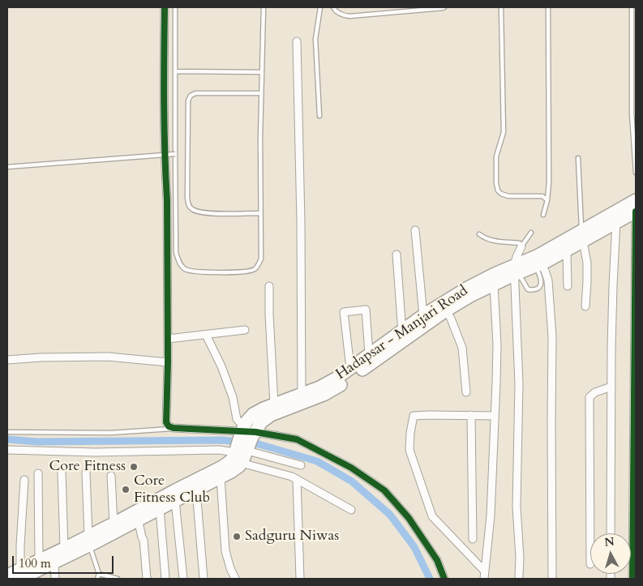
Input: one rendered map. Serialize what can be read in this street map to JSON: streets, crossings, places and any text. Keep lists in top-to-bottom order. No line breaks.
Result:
{"streets":{"main road":["Hadapsar - Manjari Road"]},"places":["Core Fitness","Core Fitness Club","Sadguru Niwas"],"scale_bar":"100 m","north":"top"}
